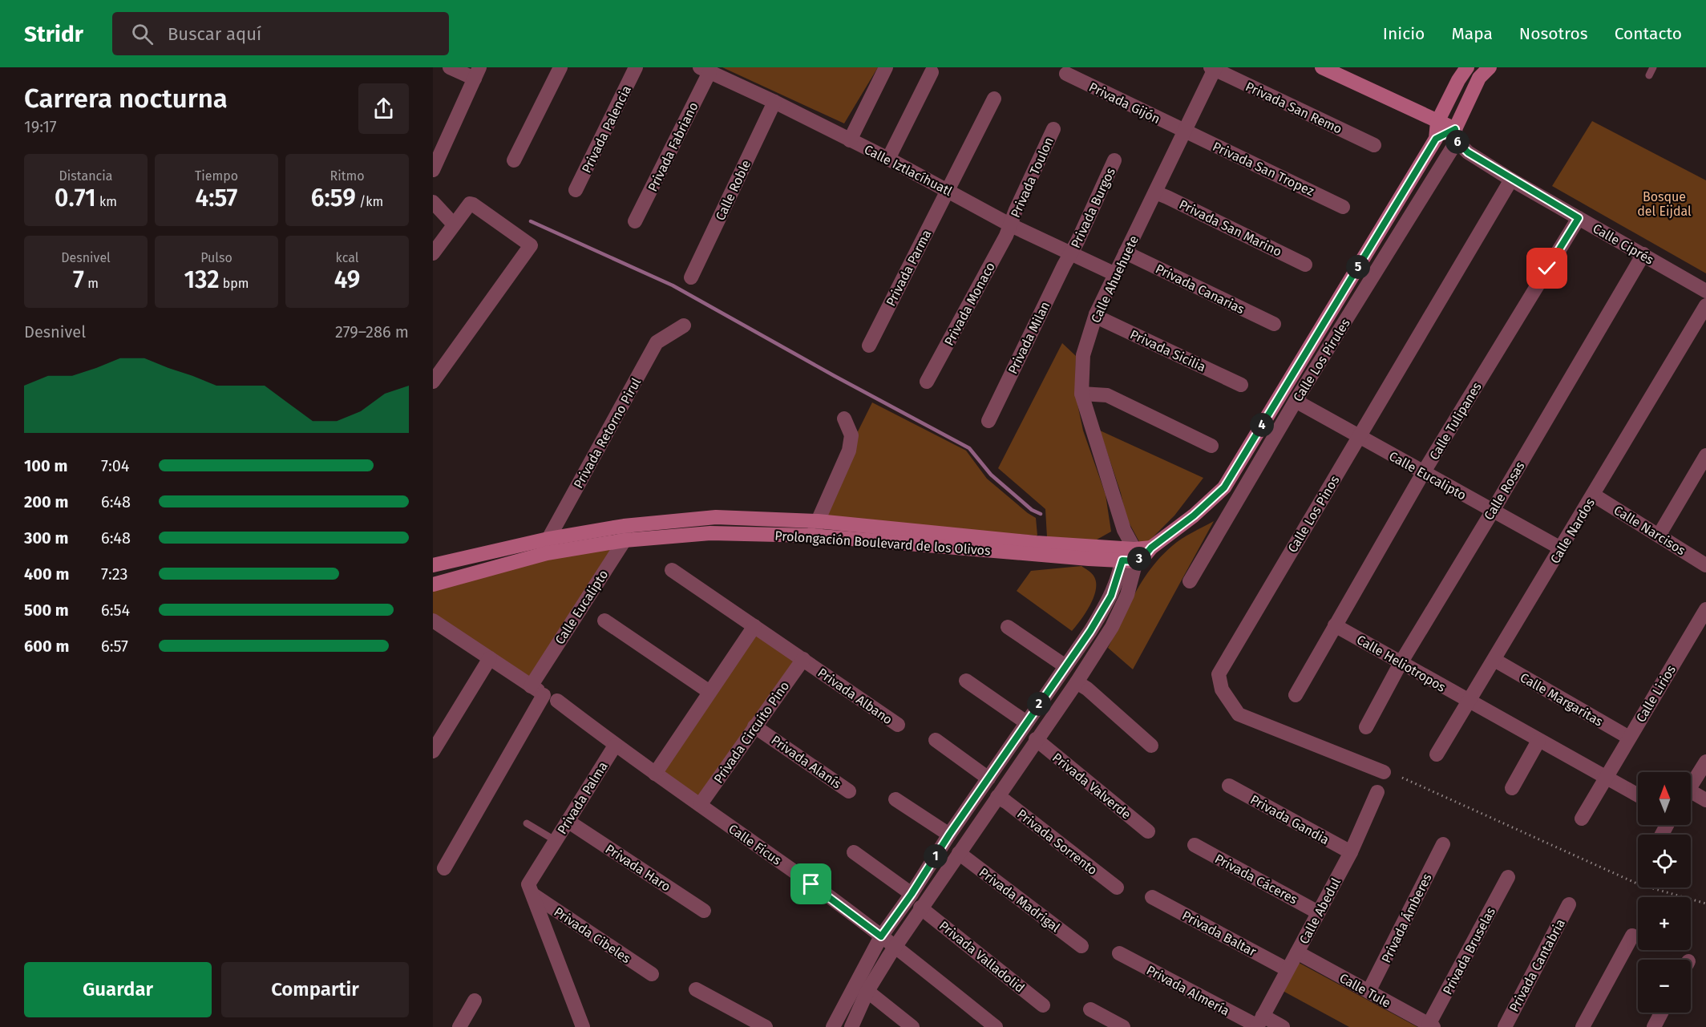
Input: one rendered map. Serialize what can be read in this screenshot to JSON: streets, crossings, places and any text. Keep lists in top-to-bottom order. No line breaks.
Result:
{"streets":{"street":["Privada Gijón","Privada San Remo","Privada Palencia","Privada Fabriano","Privada San Tropez","Calle Iztlacíhuatl","Privada Toulon","Calle Roble","Privada Burgos","Privada San Marino","Calle Ciprés","Privada Parma","Calle Ahuehuete","Privada Canarias","Privada Monaco","Privada Milan","Privada Sicilia","Calle Los Pirules","Calle Tulipanes","Privada Retorno Pirul","Calle Eucalipto","Calle Rosas","Calle Los Pinos","Calle Narcisos","Calle Nardos","Prolongación Boulevard de los Olivos","Calle Heliotropos","Calle Lirios","Privada Albano","Calle Margaritas","Privada Circuito Pino","Privada Alanís","Privada Valverde","Privada Palma","Privada Gandia","Privada Sorrento","Calle Ficus","Privada Haro","Privada Cáceres","Privada Madrigal","Calle Abedul","Privada Ámberes","Privada Baltar","Privada Cibeles","Privada Bruselas","Privada Valladolid","Privada Cantabria","Privada Almería","Calle Tule"]},"crossings":[["Privada Gijón","Privada San Tropez"],["Privada Gijón","Calle Ahuehuete"],["Privada San Remo","Calle Ahuehuete"],["Privada Fabriano","Calle Iztlacíhuatl"],["Privada San Tropez","Calle Ahuehuete"],["Calle Iztlacíhuatl","Privada Toulon"],["Calle Iztlacíhuatl","Calle Roble"],["Calle Iztlacíhuatl","Privada Burgos"],["Calle Iztlacíhuatl","Privada Parma"],["Calle Iztlacíhuatl","Calle Ahuehuete"],["Calle Iztlacíhuatl","Privada Monaco"],["Calle Iztlacíhuatl","Privada Milan"],["Privada Toulon","Privada Monaco"],["Privada Burgos","Privada Milan"],["Privada San Marino","Calle Ahuehuete"],["Calle Ciprés","Calle Los Pirules"],["Calle Ciprés","Calle Tulipanes"],["Calle Ciprés","Calle Rosas"],["Calle Ciprés","Calle Los Pinos"],["Calle Ahuehuete","Privada Canarias"],["Calle Ahuehuete","Privada Sicilia"],["Calle Ahuehuete","Prolongación Boulevard de los Olivos"],["Calle Los Pirules","Calle Eucalipto"],["Calle Tulipanes","Calle Eucalipto"],["Calle Tulipanes","Calle Heliotropos"],["Privada Retorno Pirul","Prolongación Boulevard de los Olivos"],["Calle Eucalipto","Calle Rosas"],["Calle Eucalipto","Calle Los Pinos"],["Calle Eucalipto","Calle Nardos"],["Calle Eucalipto","Prolongación Boulevard de los Olivos"],["Calle Eucalipto","Calle Ficus"],["Calle Rosas","Calle Heliotropos"],["Calle Narcisos","Calle Nardos"],["Calle Nardos","Calle Heliotropos"],["Calle Nardos","Calle Margaritas"],["Calle Heliotropos","Calle Lirios"],["Calle Lirios","Calle Margaritas"],["Privada Albano","Privada Circuito Pino"],["Privada Circuito Pino","Privada Alanís"],["Privada Circuito Pino","Calle Ficus"],["Privada Palma","Calle Ficus"],["Privada Palma","Privada Haro"],["Privada Palma","Privada Cibeles"],["Privada Gandia","Calle Abedul"],["Privada Cáceres","Calle Abedul"],["Calle Abedul","Privada Baltar"],["Calle Abedul","Privada Almería"],["Calle Abedul","Calle Tule"],["Privada Ámberes","Calle Tule"],["Privada Bruselas","Calle Tule"]],"parks":["Bosque del Eijdal"],"north":"top","page":{"header":"Stridr","search":"Buscar aquí","nav":["Inicio","Mapa","Nosotros","Contacto"],"heading":["Carrera nocturna","19:17"],"pins":["6","5","4","3","2","1"],"stats":[["Distancia","0.71 km"],["Tiempo","4:57"],["Ritmo","6:59 /km"],["Desnivel","7 m"],["Pulso","132 bpm"],["kcal","49"]],"chart":["Desnivel","279–286 m"],"list":[{"name":"100 m","note":"7:04"},{"name":"200 m","note":"6:48"},{"name":"300 m","note":"6:48"},{"name":"400 m","note":"7:23"},{"name":"500 m","note":"6:54"},{"name":"600 m","note":"6:57"}],"map_buttons":["+","−"],"buttons":["Guardar","Compartir"]}}
